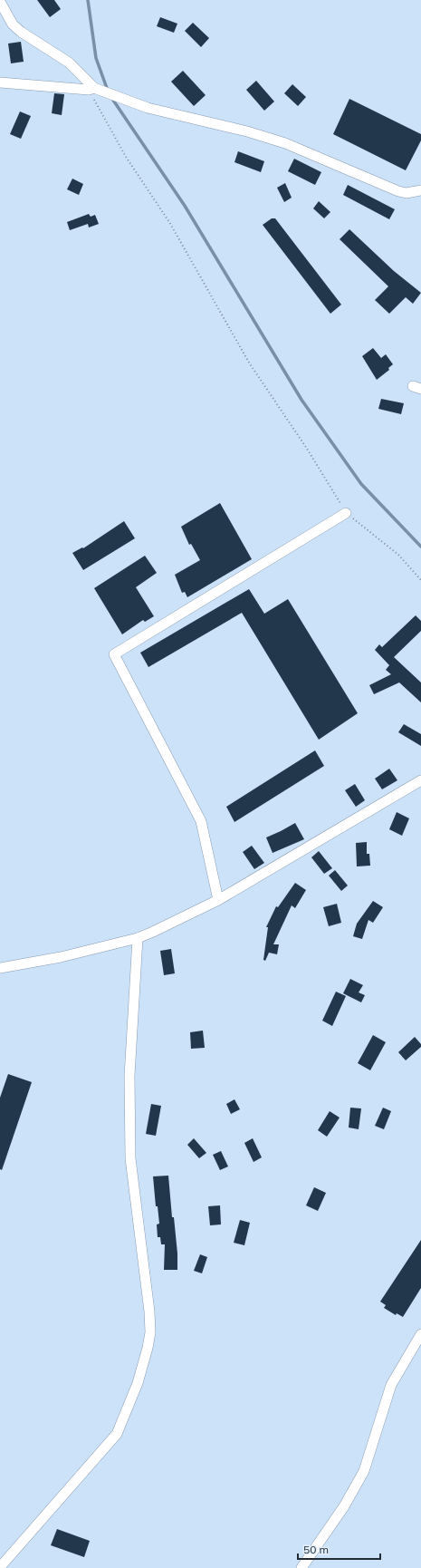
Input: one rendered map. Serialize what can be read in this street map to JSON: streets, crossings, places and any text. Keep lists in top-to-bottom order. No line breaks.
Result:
{"scale_bar":"50 m"}
